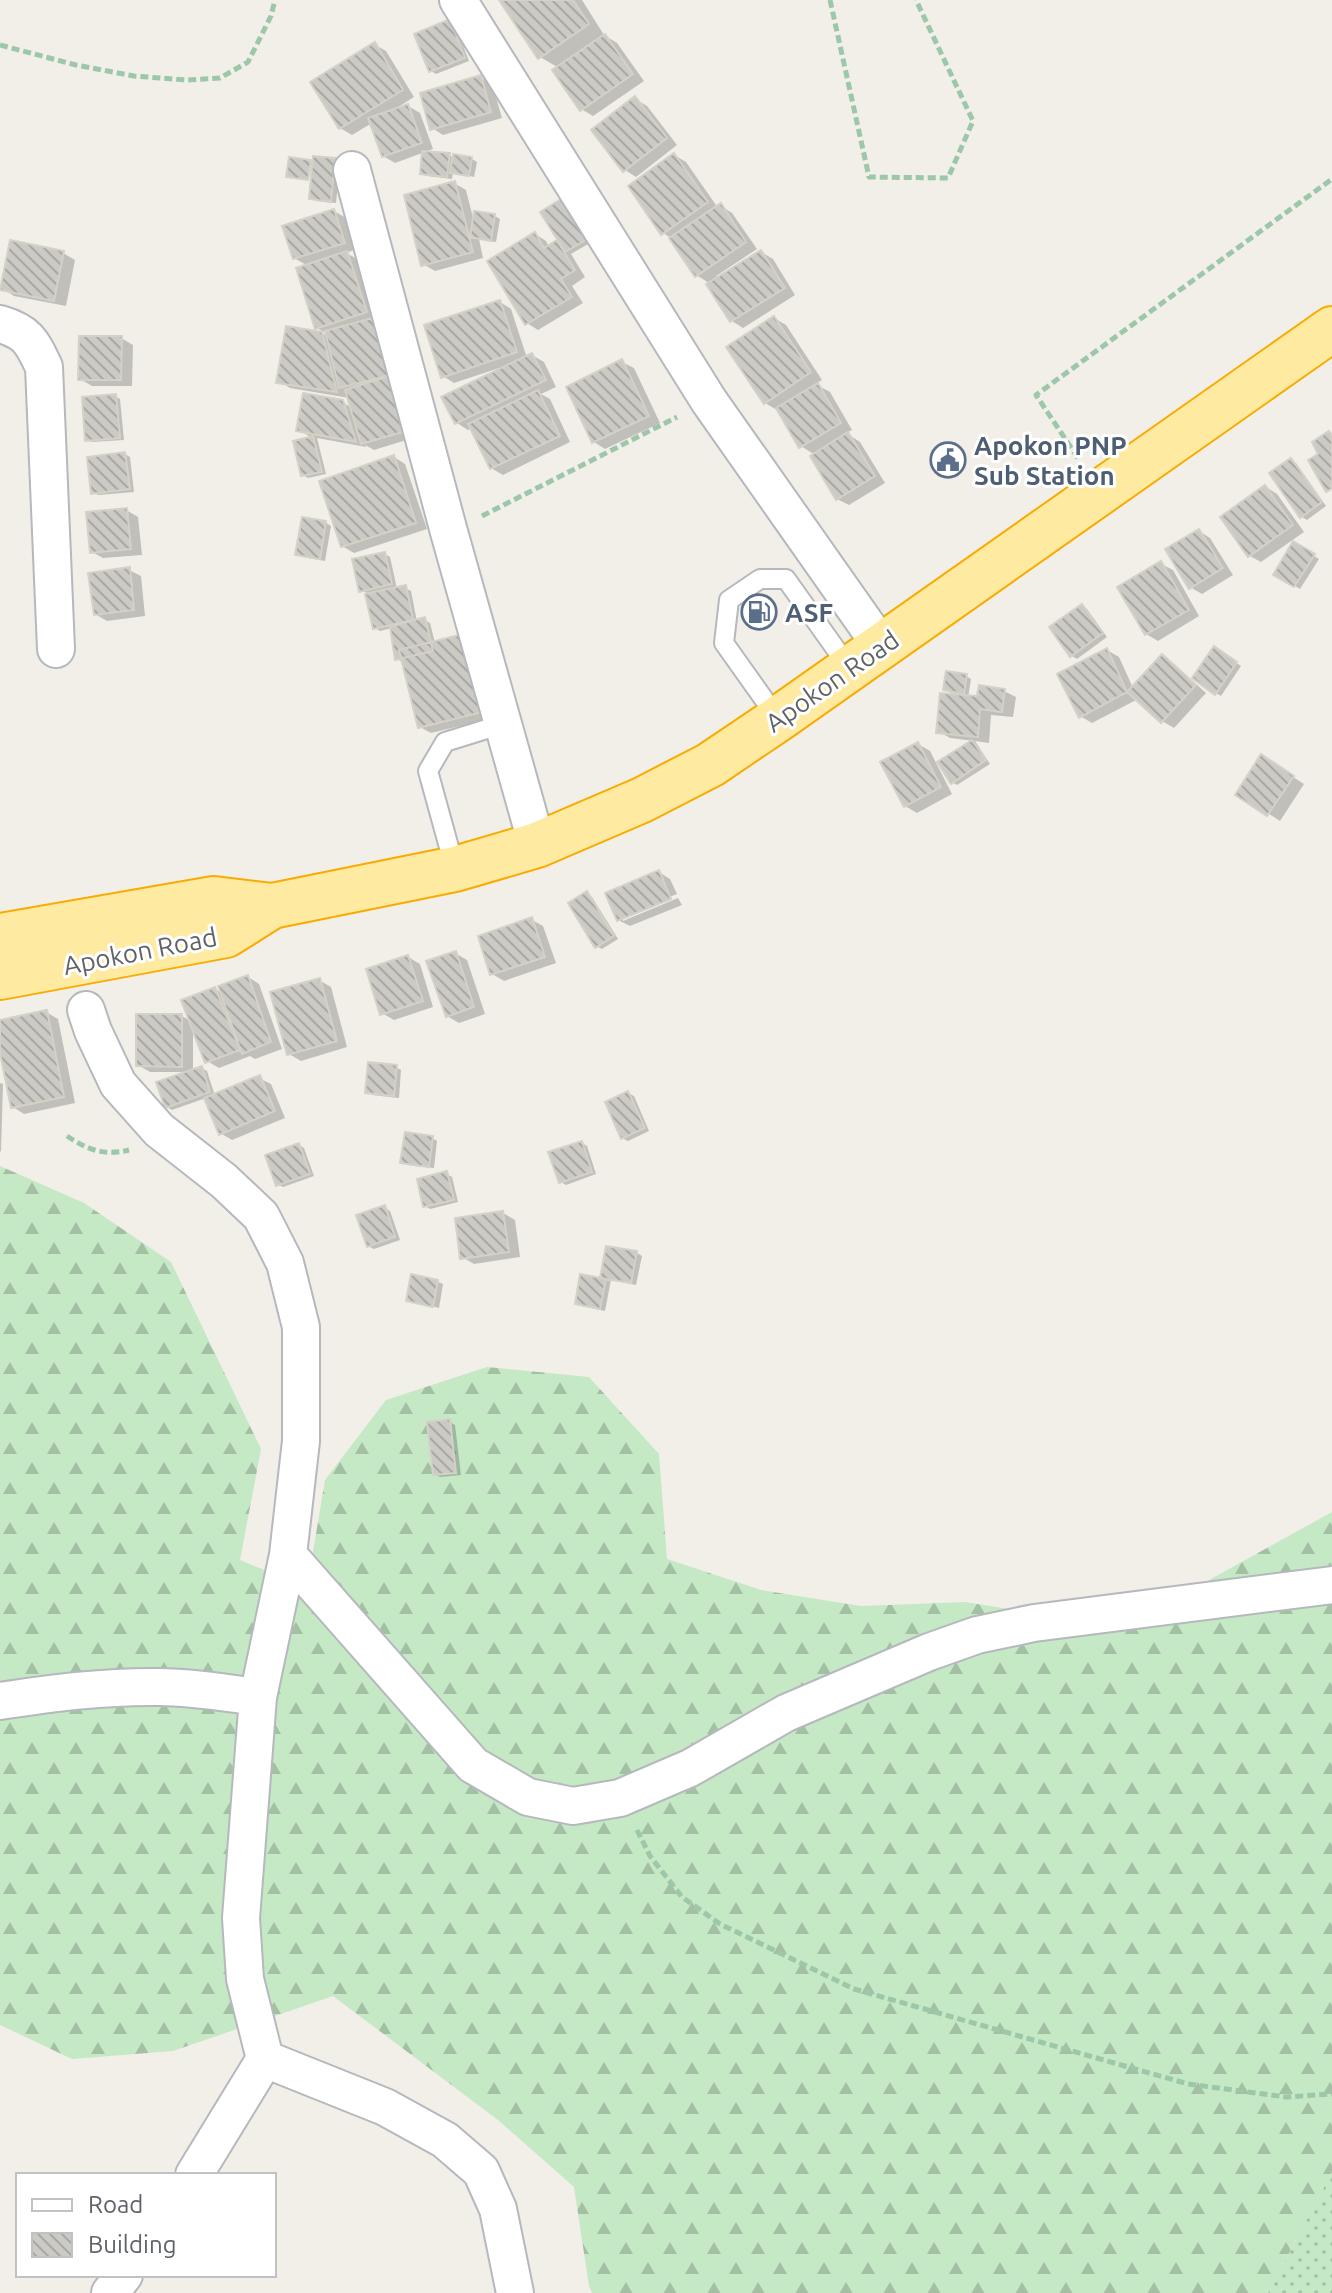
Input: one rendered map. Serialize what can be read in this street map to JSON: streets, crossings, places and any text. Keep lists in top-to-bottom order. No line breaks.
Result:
{"streets":{"highway":["Apokon Road"]},"places":{"public building":["Apokon PNP Sub Station"],"fuel station":["ASF"]},"legend":["Road","Building"]}
